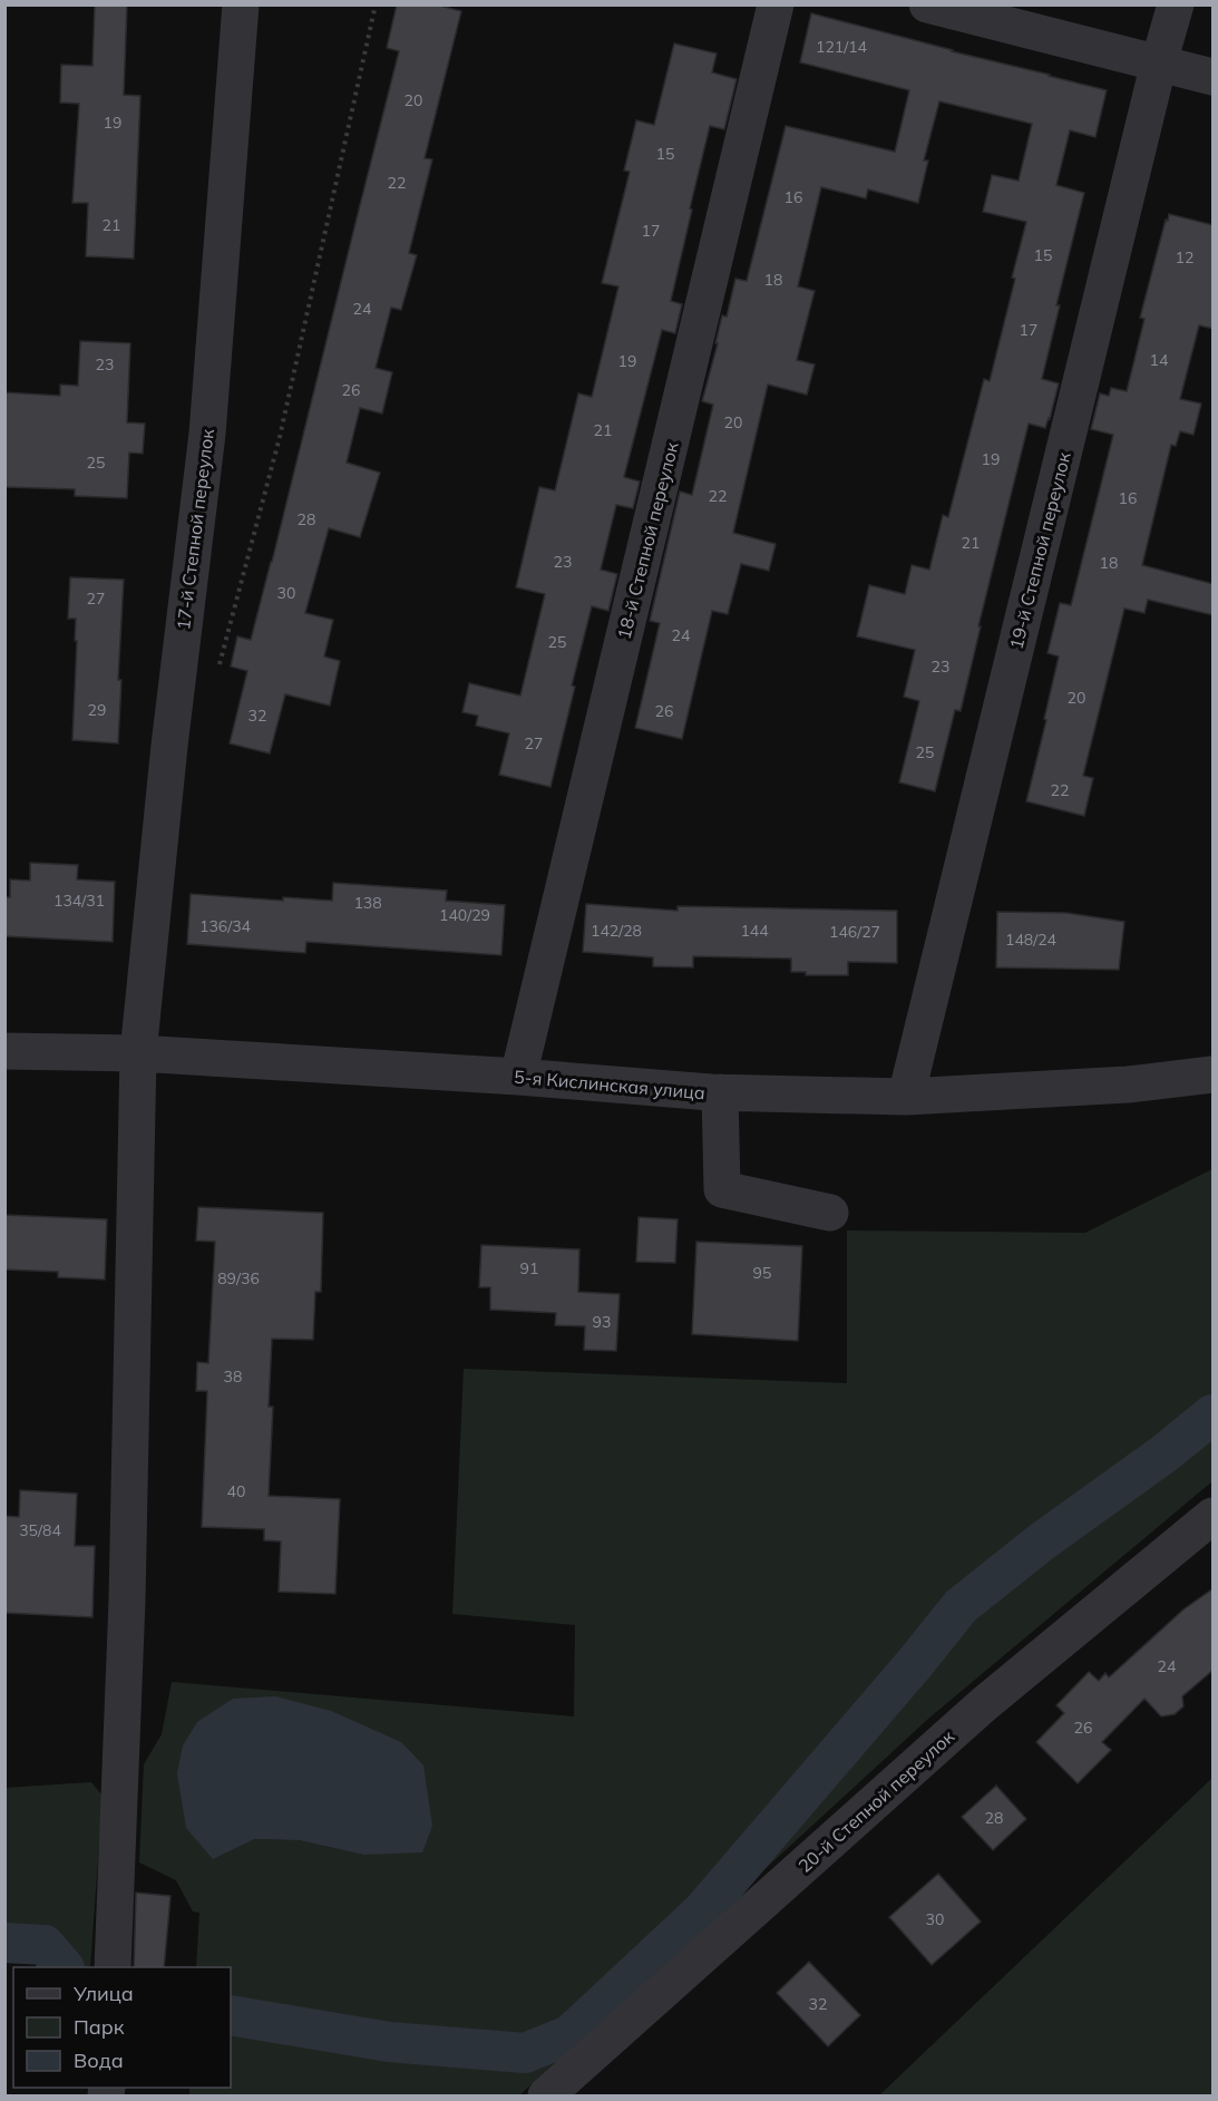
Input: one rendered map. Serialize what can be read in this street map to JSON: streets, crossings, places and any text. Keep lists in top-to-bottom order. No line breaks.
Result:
{"streets":{"street":["17-й Степной переулок","18-й Степной переулок","19-й Степной переулок","5-я Кислинская улица","20-й Степной переулок"]},"crossings":[["17-й Степной переулок","5-я Кислинская улица"],["18-й Степной переулок","5-я Кислинская улица"],["19-й Степной переулок","5-я Кислинская улица"]],"house_numbers":["121/14","20","19","15","22","16","21","17","15","12","18","24","17","14","19","23","26","20","21","19","25","22","16","28","21","23","18","30","27","24","25","23","20","29","26","32","27","25","22","134/31","138","140/29","136/34","142/28","144","146/27","148/24","91","95","89/36","93","38","40","35/84","24","26","28","30","32"],"legend":["Улица","Парк","Вода"]}
